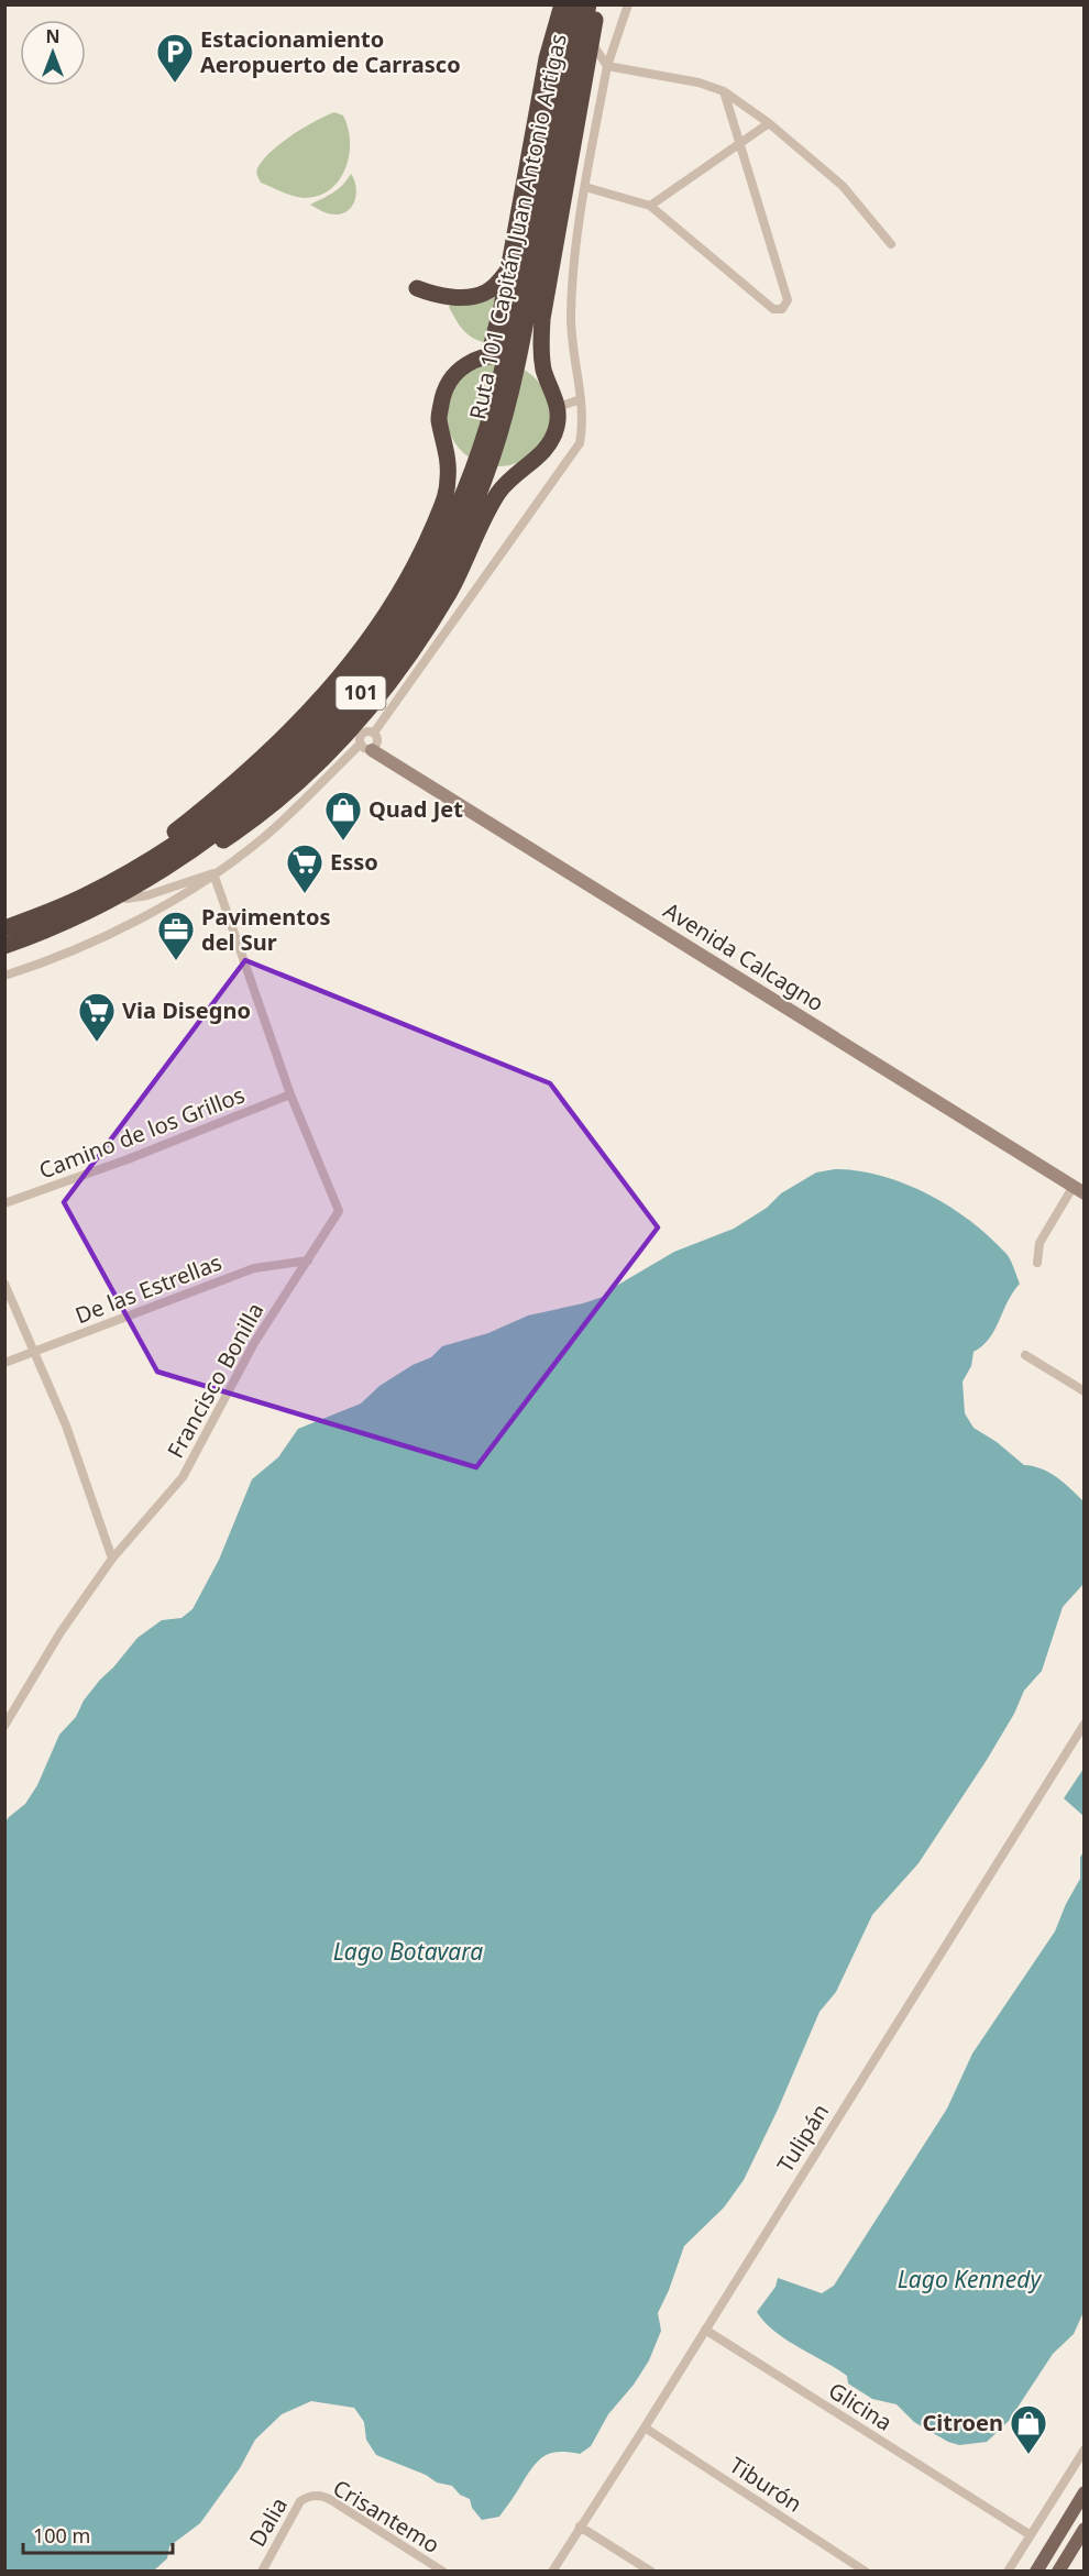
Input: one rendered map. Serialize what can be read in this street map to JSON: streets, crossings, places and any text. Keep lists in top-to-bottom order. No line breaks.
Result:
{"streets":{"highway":["Ruta 101 Capitán Juan Antonio Artigas","101"],"street":["Avenida Calcagno","Camino de los Grillos","De las Estrellas","Francisco Bonilla","Tulipán","Glicina","Tiburón","Crisantemo","Dalia"]},"crossings":[["Camino de los Grillos","Francisco Bonilla"],["De las Estrellas","Francisco Bonilla"],["Tulipán","Glicina"],["Tulipán","Tiburón"],["Crisantemo","Dalia"]],"water":["Lago Botavara","Lago Kennedy"],"places":{"parking":["Estacionamiento Aeropuerto de Carrasco"],"shop":["Quad Jet","Citroen"],"supermarket":["Esso","Via Disegno"],"office":["Pavimentos del Sur"]},"scale_bar":"100 m","north":"top"}
